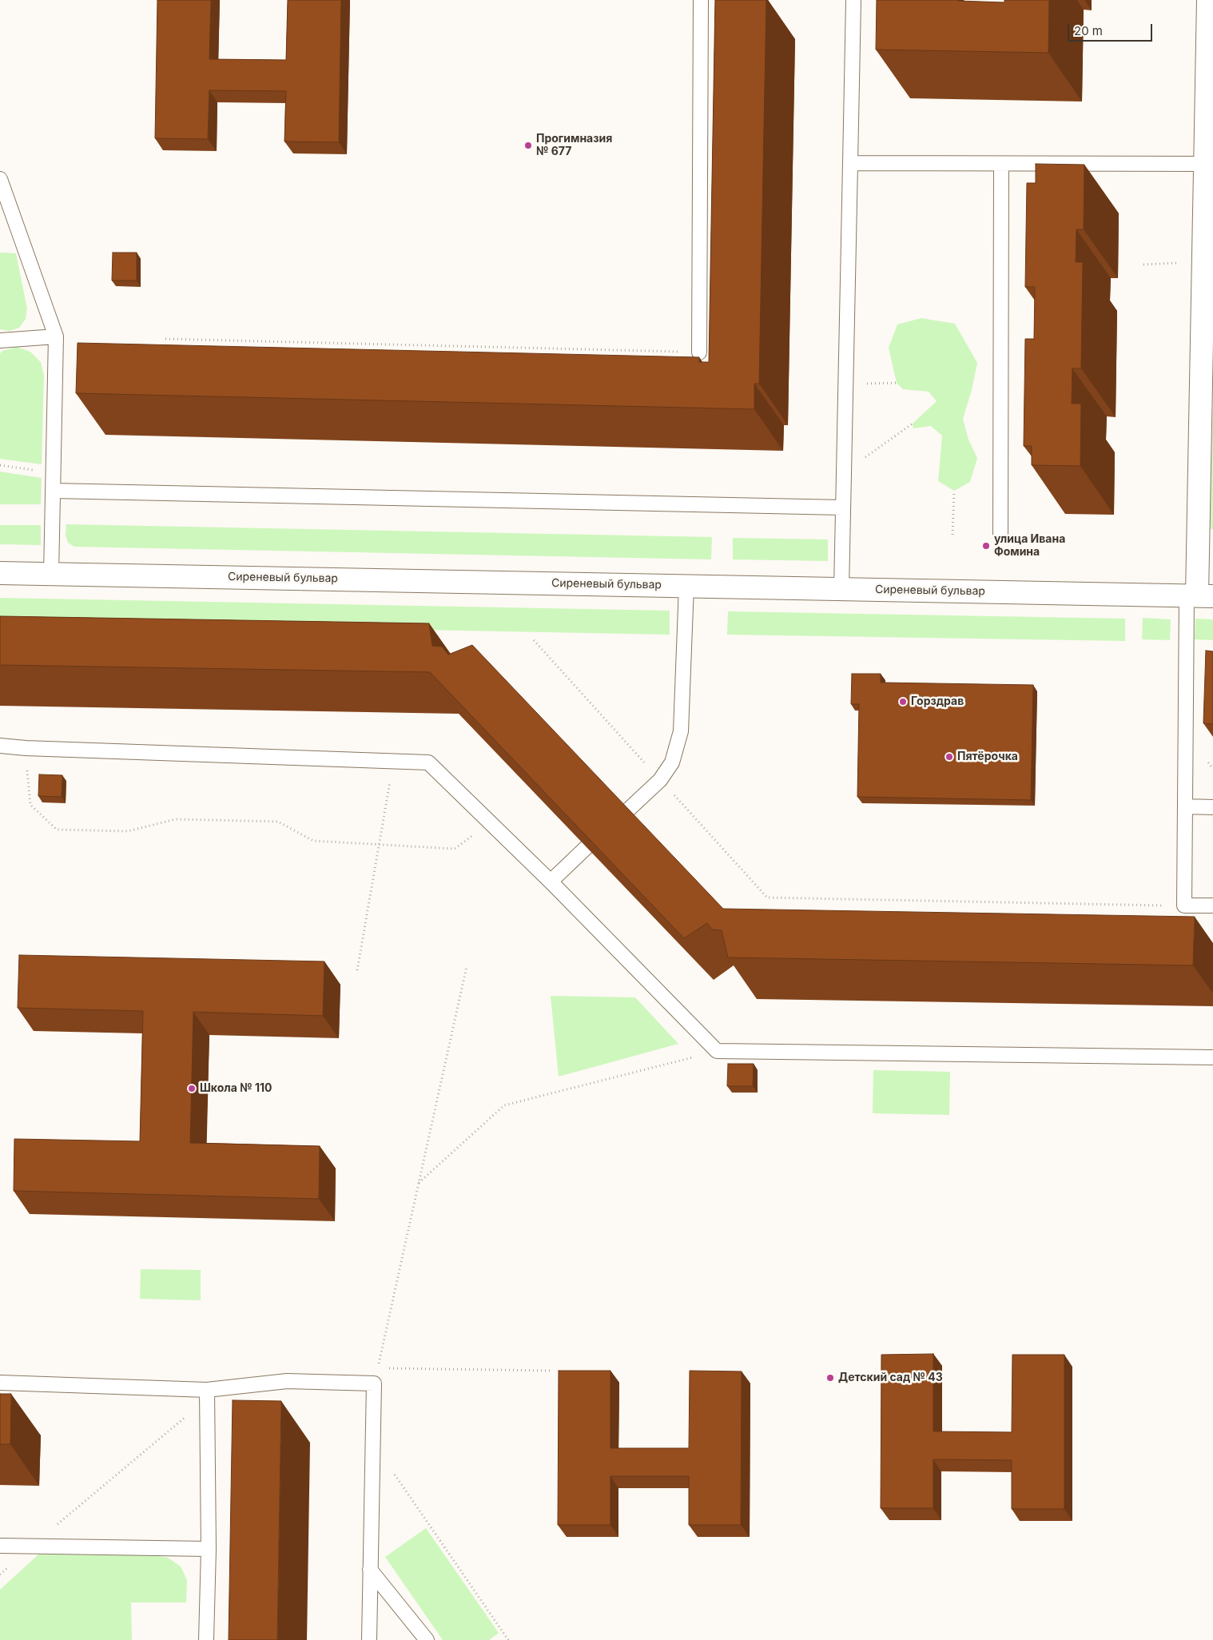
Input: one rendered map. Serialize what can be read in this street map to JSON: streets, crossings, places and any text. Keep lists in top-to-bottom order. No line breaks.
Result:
{"streets":{"street":["Сиреневый бульвар"]},"places":["Прогимназия № 677","улица Ивана Фомина","Горздрав","Пятёрочка","Школа № 110","Детский сад № 43"],"scale_bar":"20 m"}
